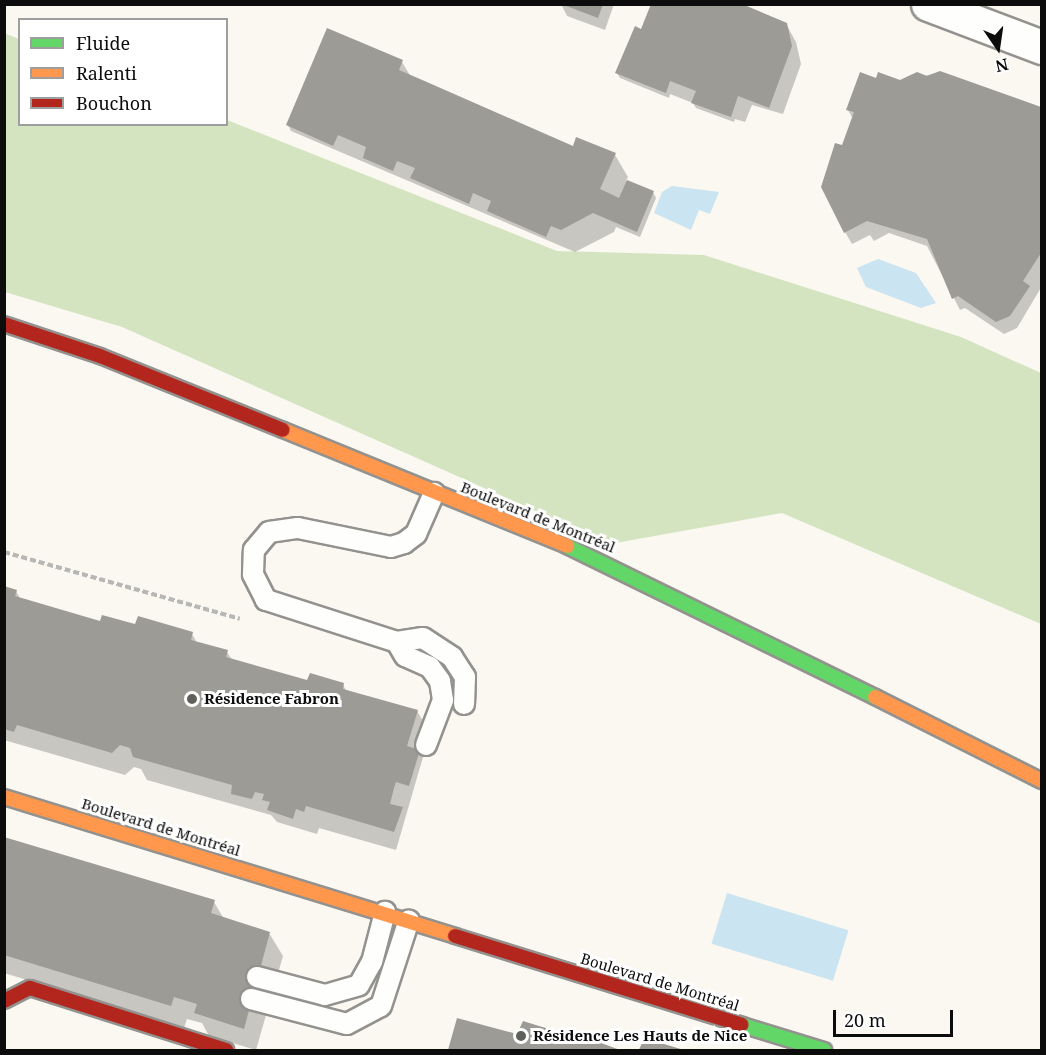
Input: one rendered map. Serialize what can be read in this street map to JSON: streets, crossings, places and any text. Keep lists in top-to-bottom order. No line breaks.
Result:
{"streets":{"street":["Boulevard de Montréal"]},"places":["Résidence Fabron","Résidence Les Hauts de Nice"],"legend":["Fluide","Ralenti","Bouchon"],"scale_bar":"20 m","north":"bottom"}
